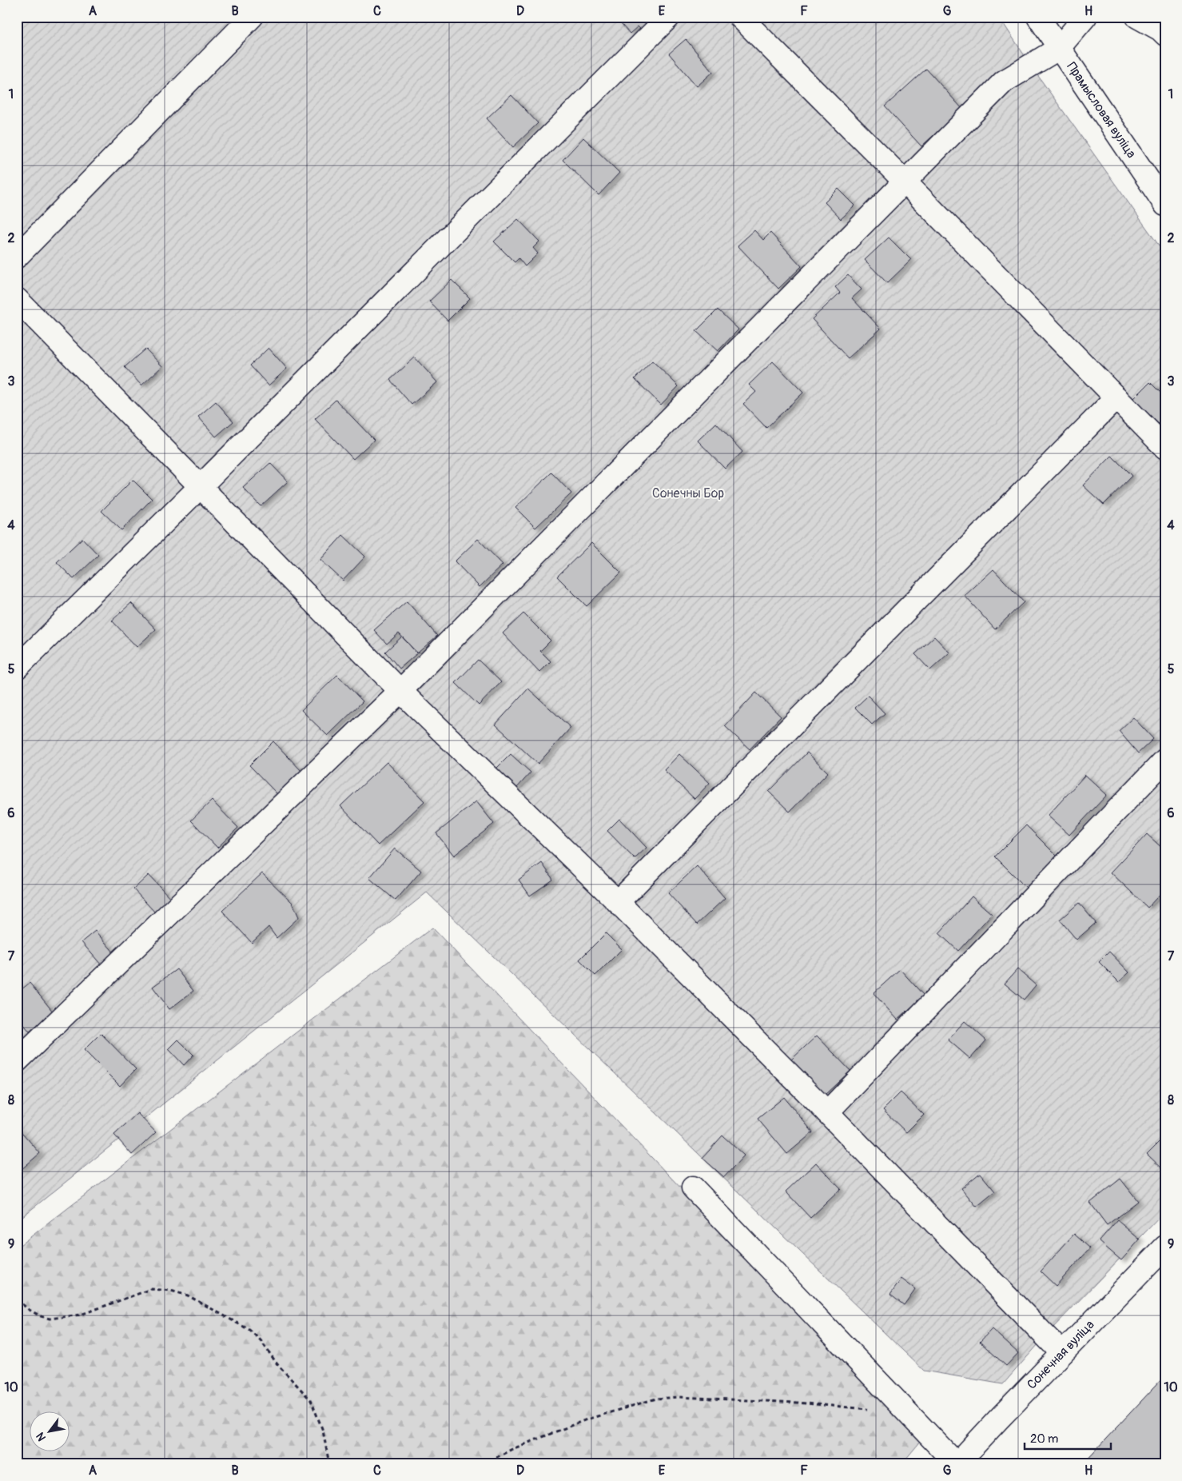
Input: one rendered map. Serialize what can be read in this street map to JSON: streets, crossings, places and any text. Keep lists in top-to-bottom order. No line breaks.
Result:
{"streets":{"street":["Прамысловая вуліца","Сонечная вуліца"]},"parks":["Сонечны Бор"],"scale_bar":"20 m","north":"bottom left","grid":{"columns":["A","B","C","D","E","F","G","H"],"rows":["1","2","3","4","5","6","7","8","9","10"]}}
